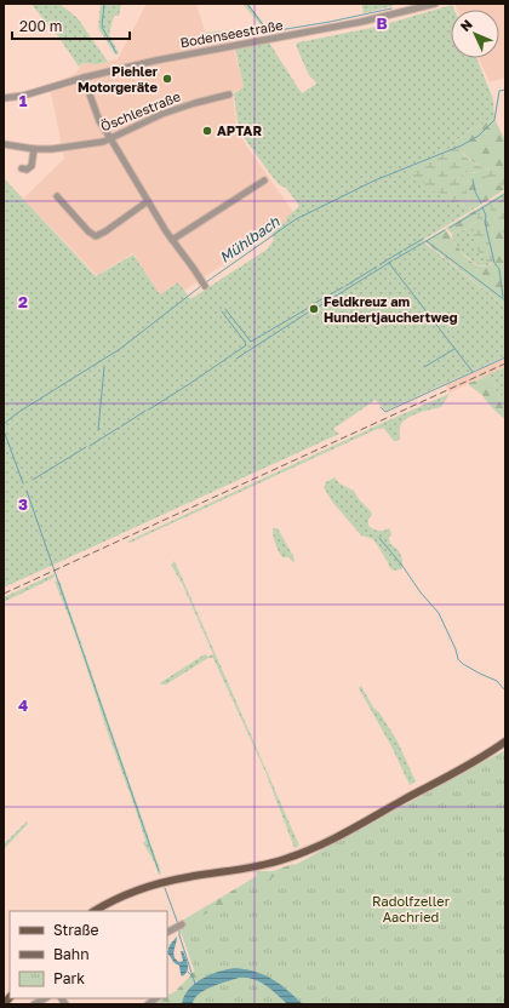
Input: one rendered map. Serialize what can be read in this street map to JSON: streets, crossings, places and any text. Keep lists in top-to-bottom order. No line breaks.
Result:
{"streets":{"street":["Bodenseestraße","Öschlestraße"]},"water":["Mühlbach"],"parks":["Radolfzeller Aachried"],"places":["Piehler Motorgeräte","APTAR","Feldkreuz am Hundertjauchertweg"],"legend":["Straße","Bahn","Park"],"scale_bar":"200 m","north":"top left","grid":{"columns":["B"],"rows":["1","2","3","4"]}}
